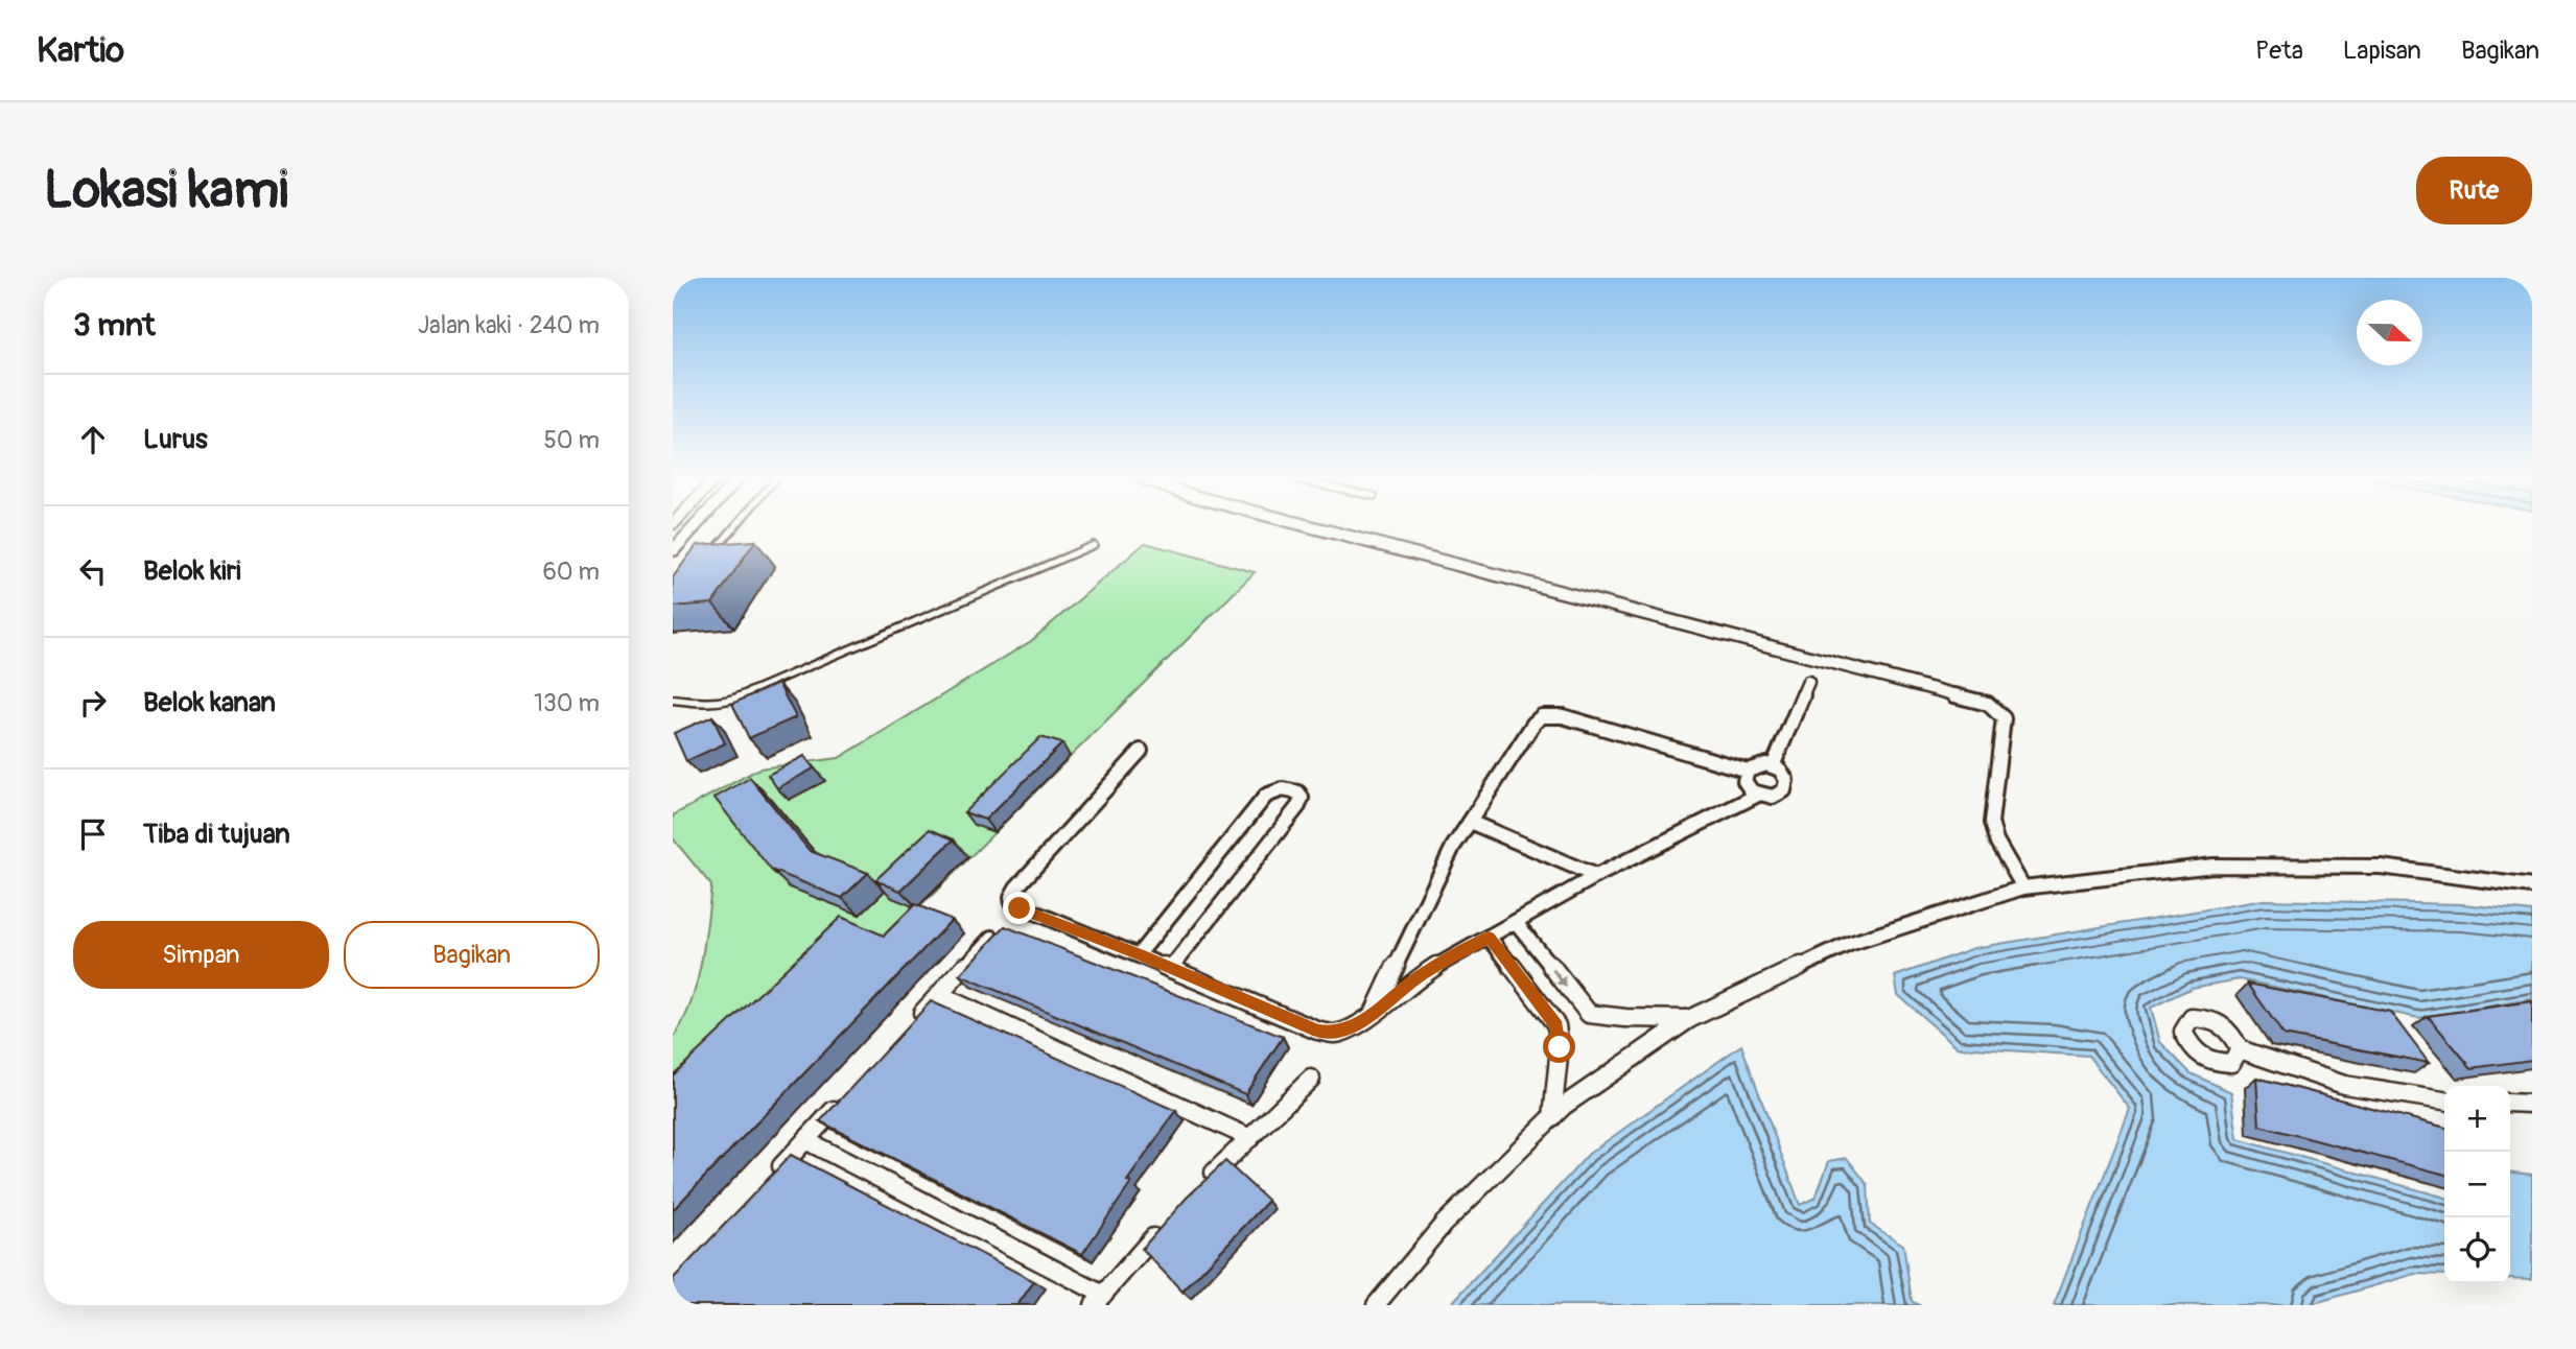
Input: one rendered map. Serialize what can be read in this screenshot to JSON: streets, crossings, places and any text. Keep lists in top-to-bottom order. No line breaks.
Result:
{"north":"right","page":{"header":"Kartio","nav":["Peta","Lapisan","Bagikan"],"buttons":["Rute",["Simpan","Bagikan"]],"title":"Lokasi kami","heading":["3 mnt","Jalan kaki · 240 m"],"list":[["Lurus","50 m"],["Belok kiri","60 m"],["Belok kanan","130 m"],"Tiba di tujuan"],"map_buttons":["+","−"]}}
